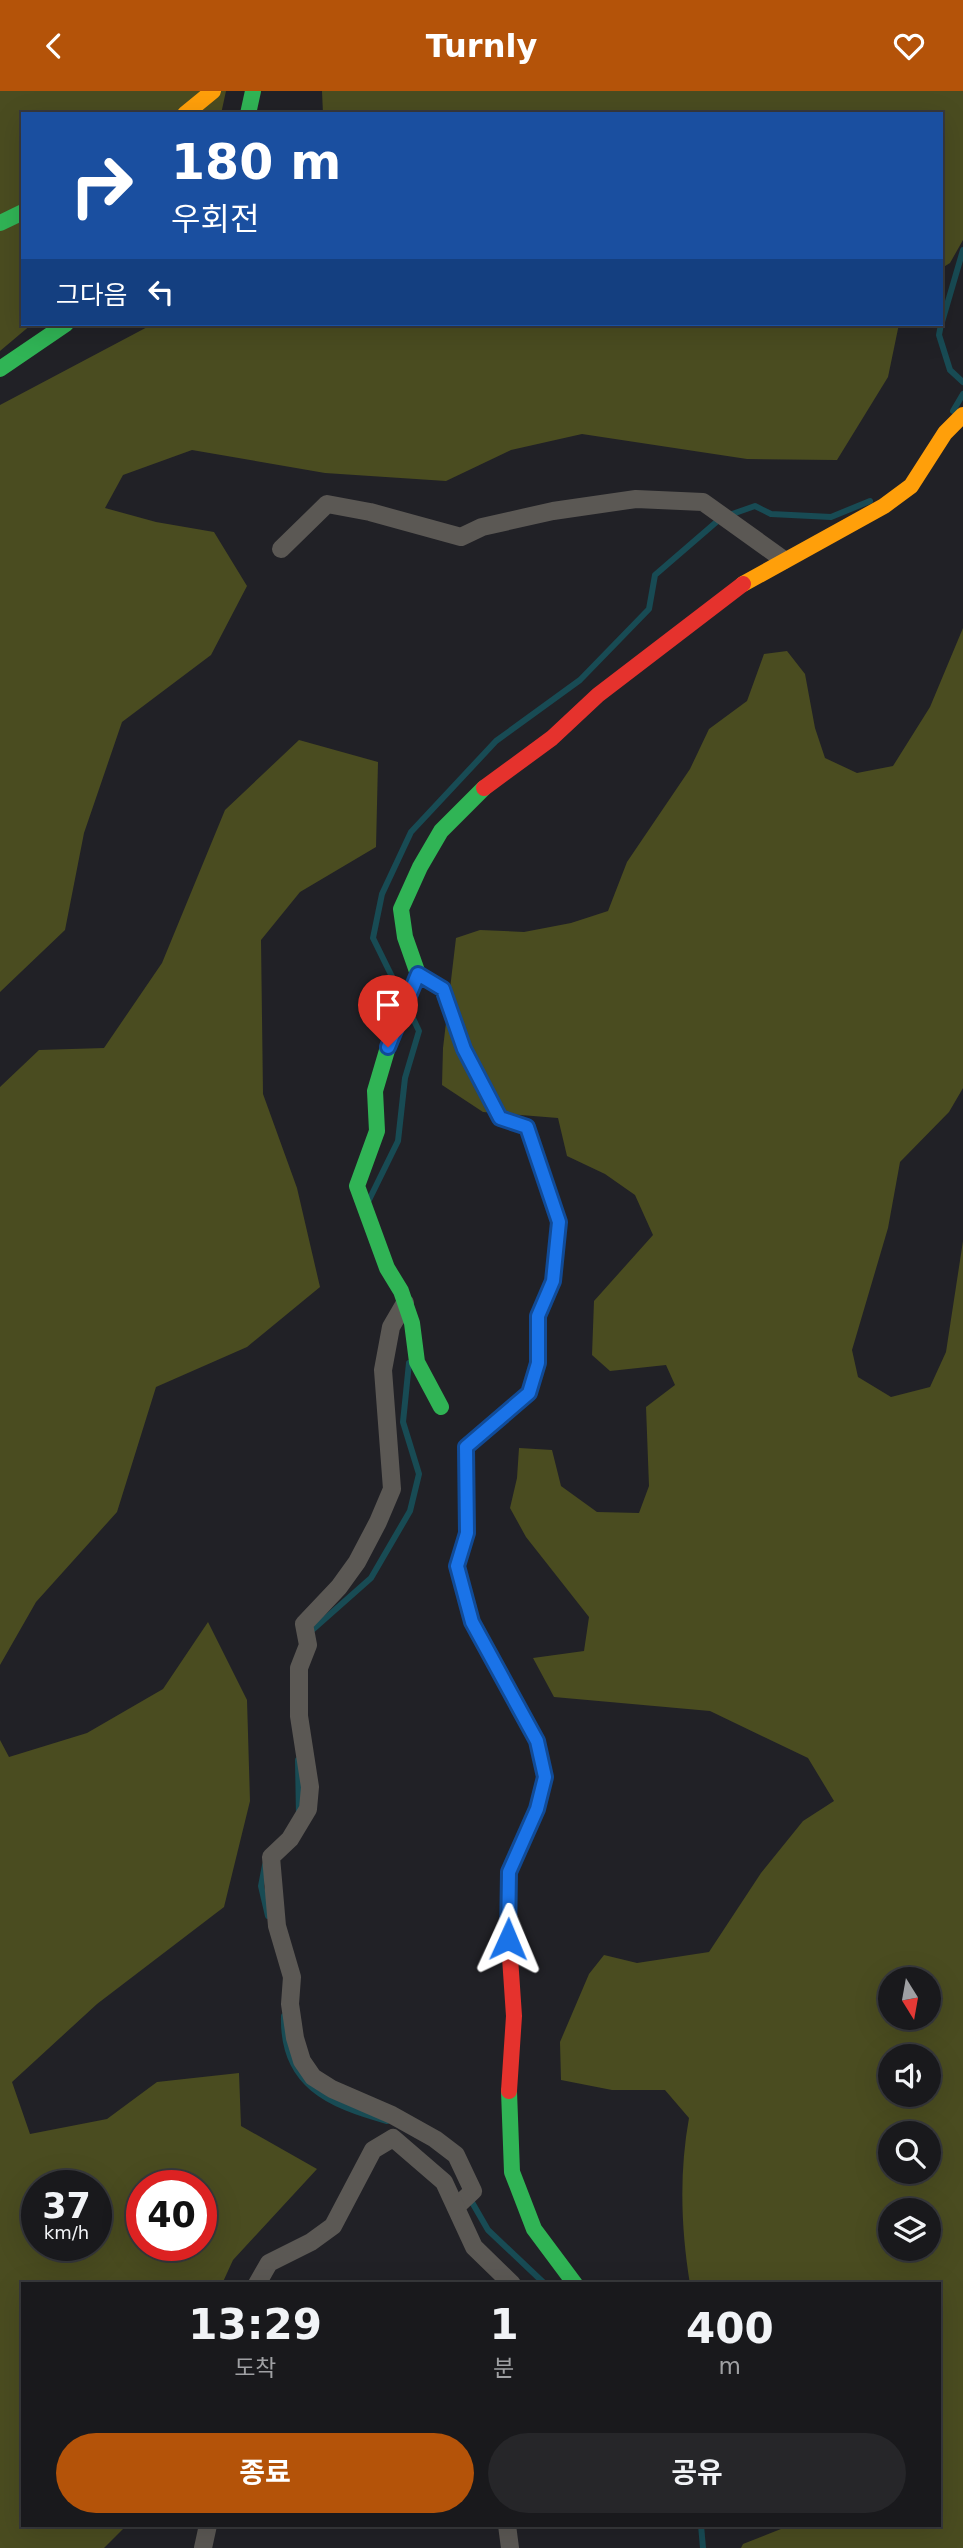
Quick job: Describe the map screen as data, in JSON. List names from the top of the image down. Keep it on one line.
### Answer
{"north":"bottom","page":{"header":"Turnly","turn":["180 m","우회전"],"then":"그다음","speed":"37 km/h","limit":"40","eta":["13:29","도착","1","분","400","m"],"buttons":["종료","공유"]}}
